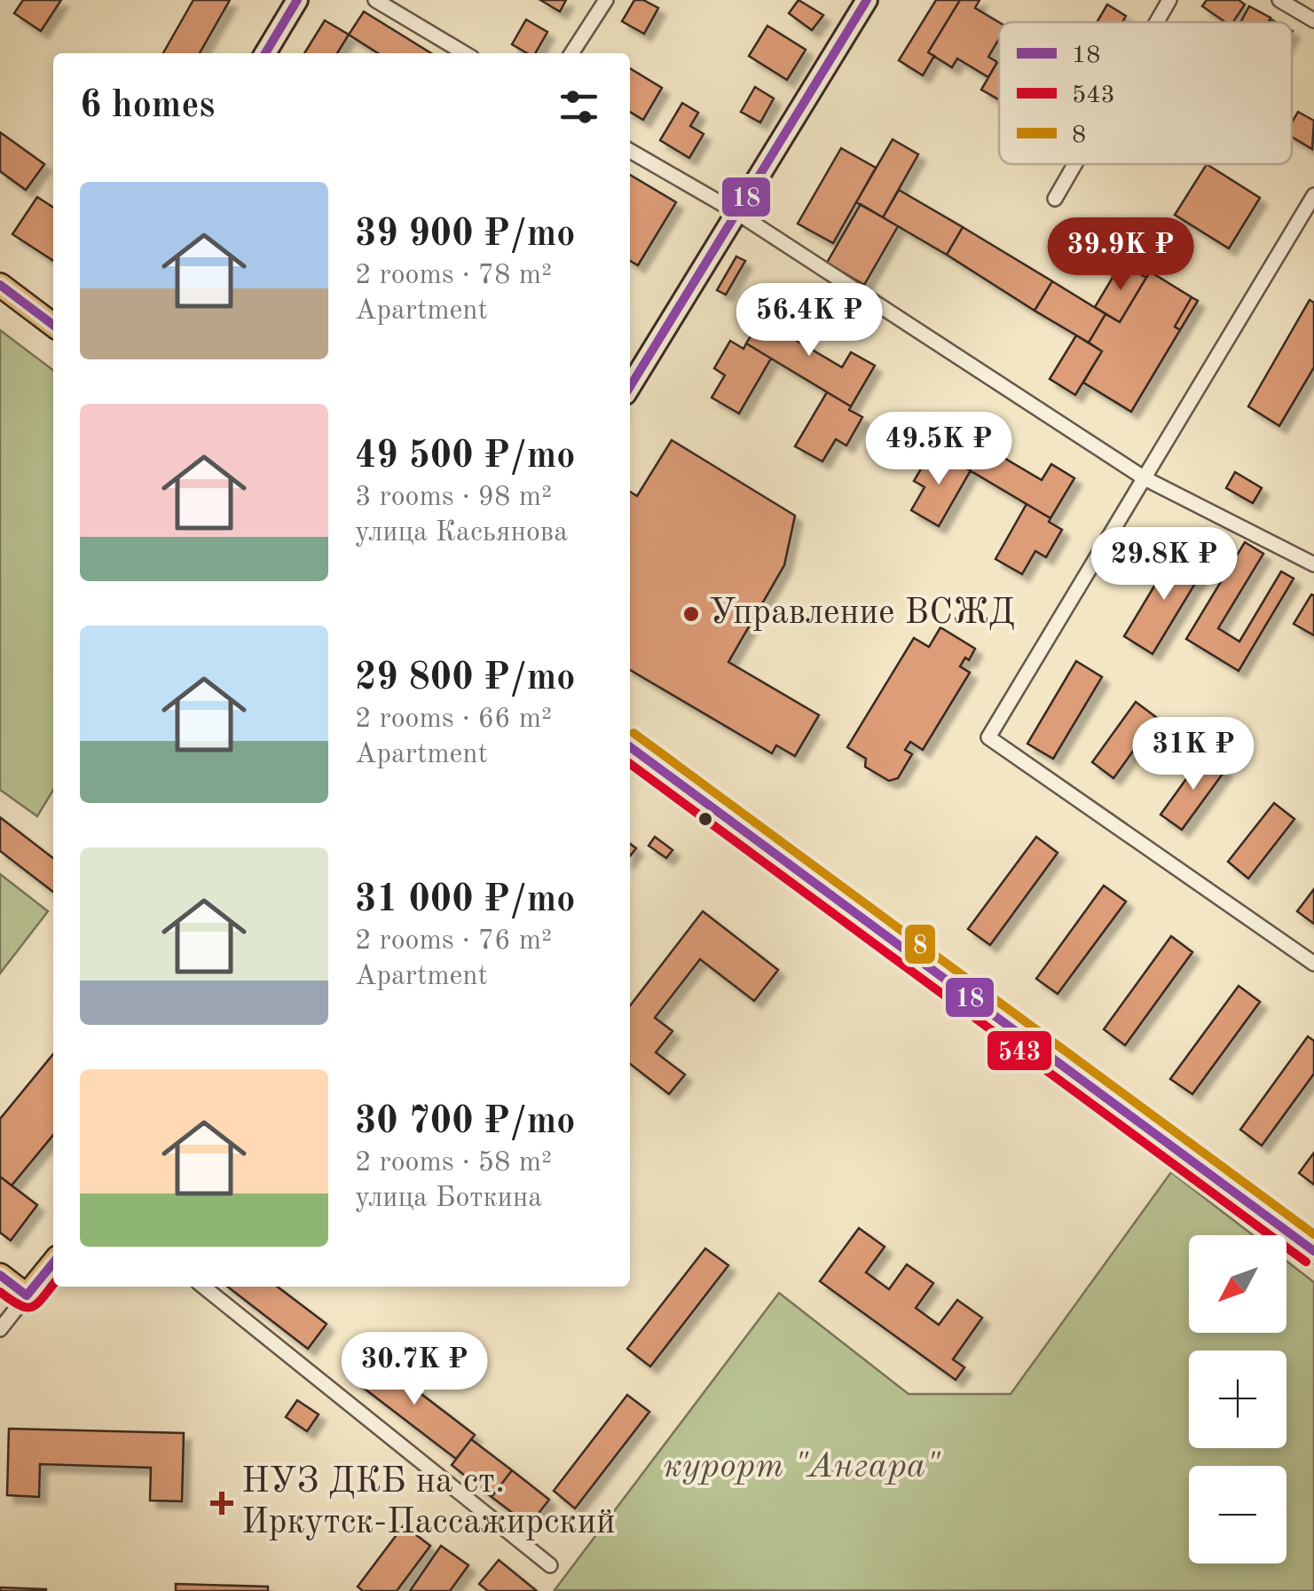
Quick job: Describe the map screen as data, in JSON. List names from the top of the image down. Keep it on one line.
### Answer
{"parks":["курорт \"Ангара\""],"places":{"other":["Управление ВСЖД"],"health":["НУЗ ДКБ на ст. Иркутск-Пассажирский"]},"lines":["transit line 18","transit line 8","transit line 543"],"legend":["18","543","8"],"north":"bottom left","page":{"heading":"6 homes","list":[{"name":"39 900 ₽/mo","note":"2 rooms · 78 m² · Apartment"},{"name":"49 500 ₽/mo","note":"3 rooms · 98 m² · улица Касьянова"},{"name":"29 800 ₽/mo","note":"2 rooms · 66 m² · Apartment"},{"name":"31 000 ₽/mo","note":"2 rooms · 76 m² · Apartment"},{"name":"30 700 ₽/mo","note":"2 rooms · 58 m² · улица Боткина"}],"price":["39.9K ₽","56.4K ₽","49.5K ₽","29.8K ₽","31K ₽","30.7K ₽"],"map_buttons":["+","−"]}}
